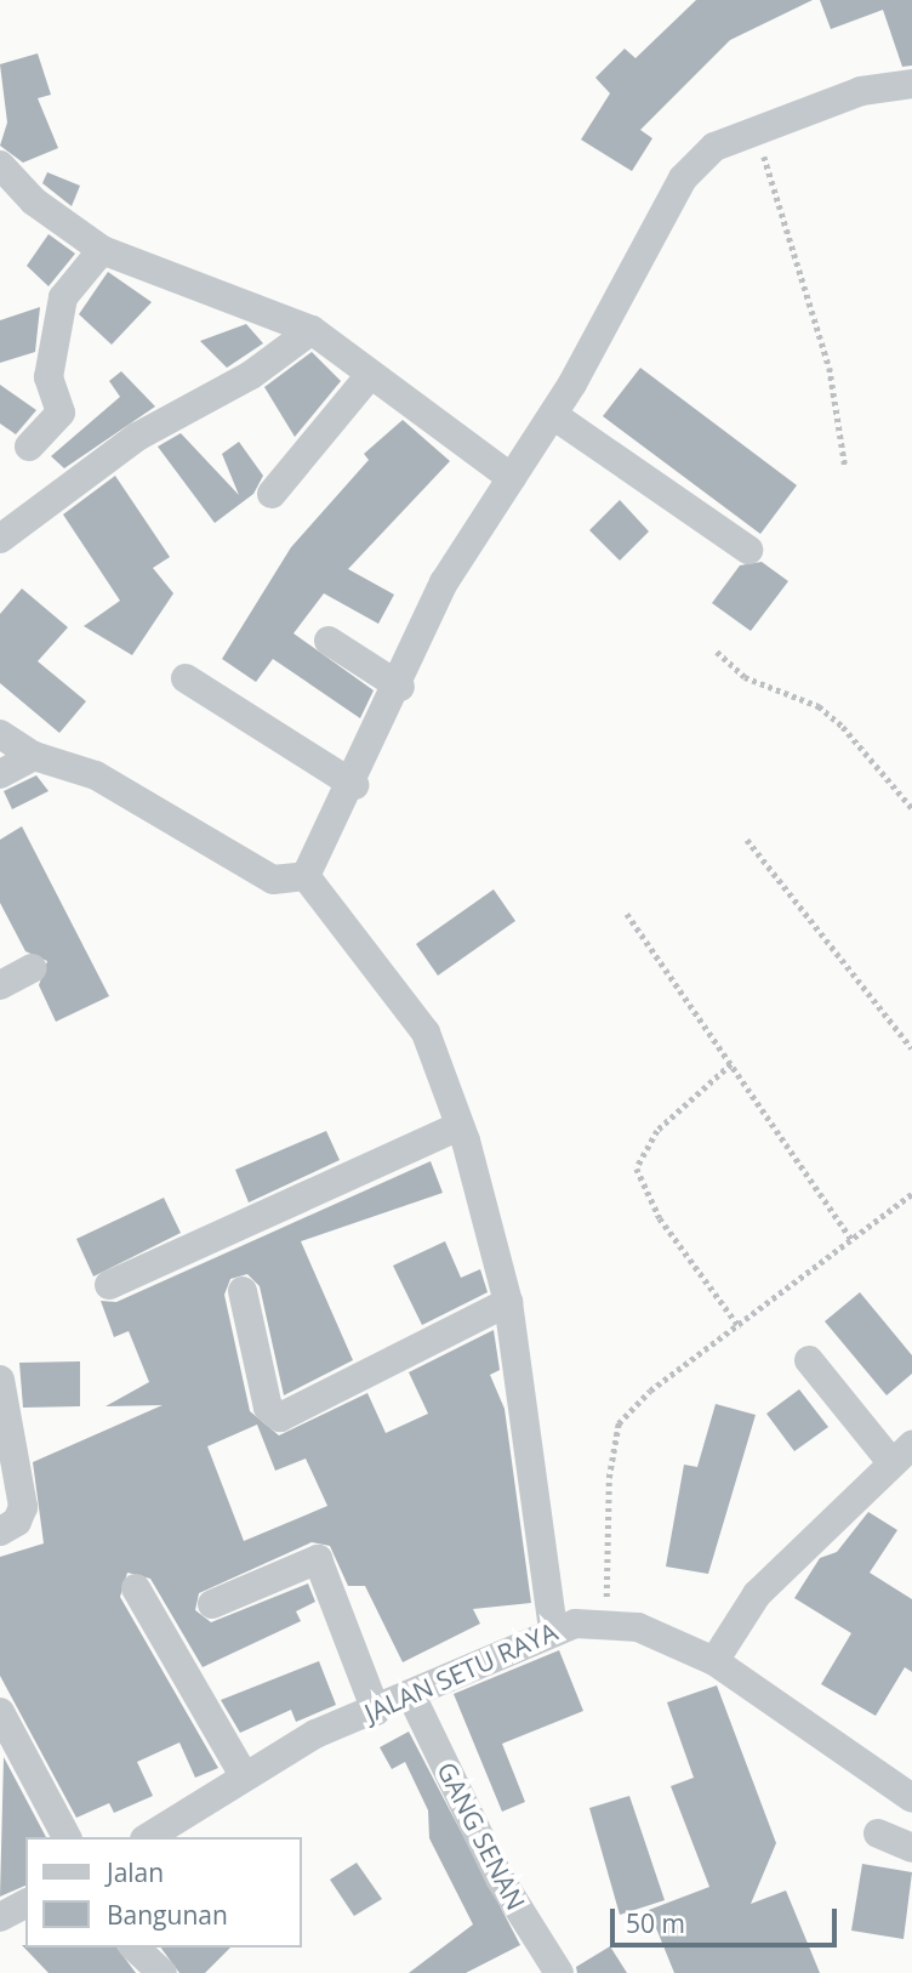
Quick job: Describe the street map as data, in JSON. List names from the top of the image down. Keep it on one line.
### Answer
{"streets":{"street":["JALAN SETU RAYA","GANG SENAN"]},"crossings":[["JALAN SETU RAYA","GANG SENAN"]],"legend":["Jalan","Bangunan"],"scale_bar":"50 m"}
